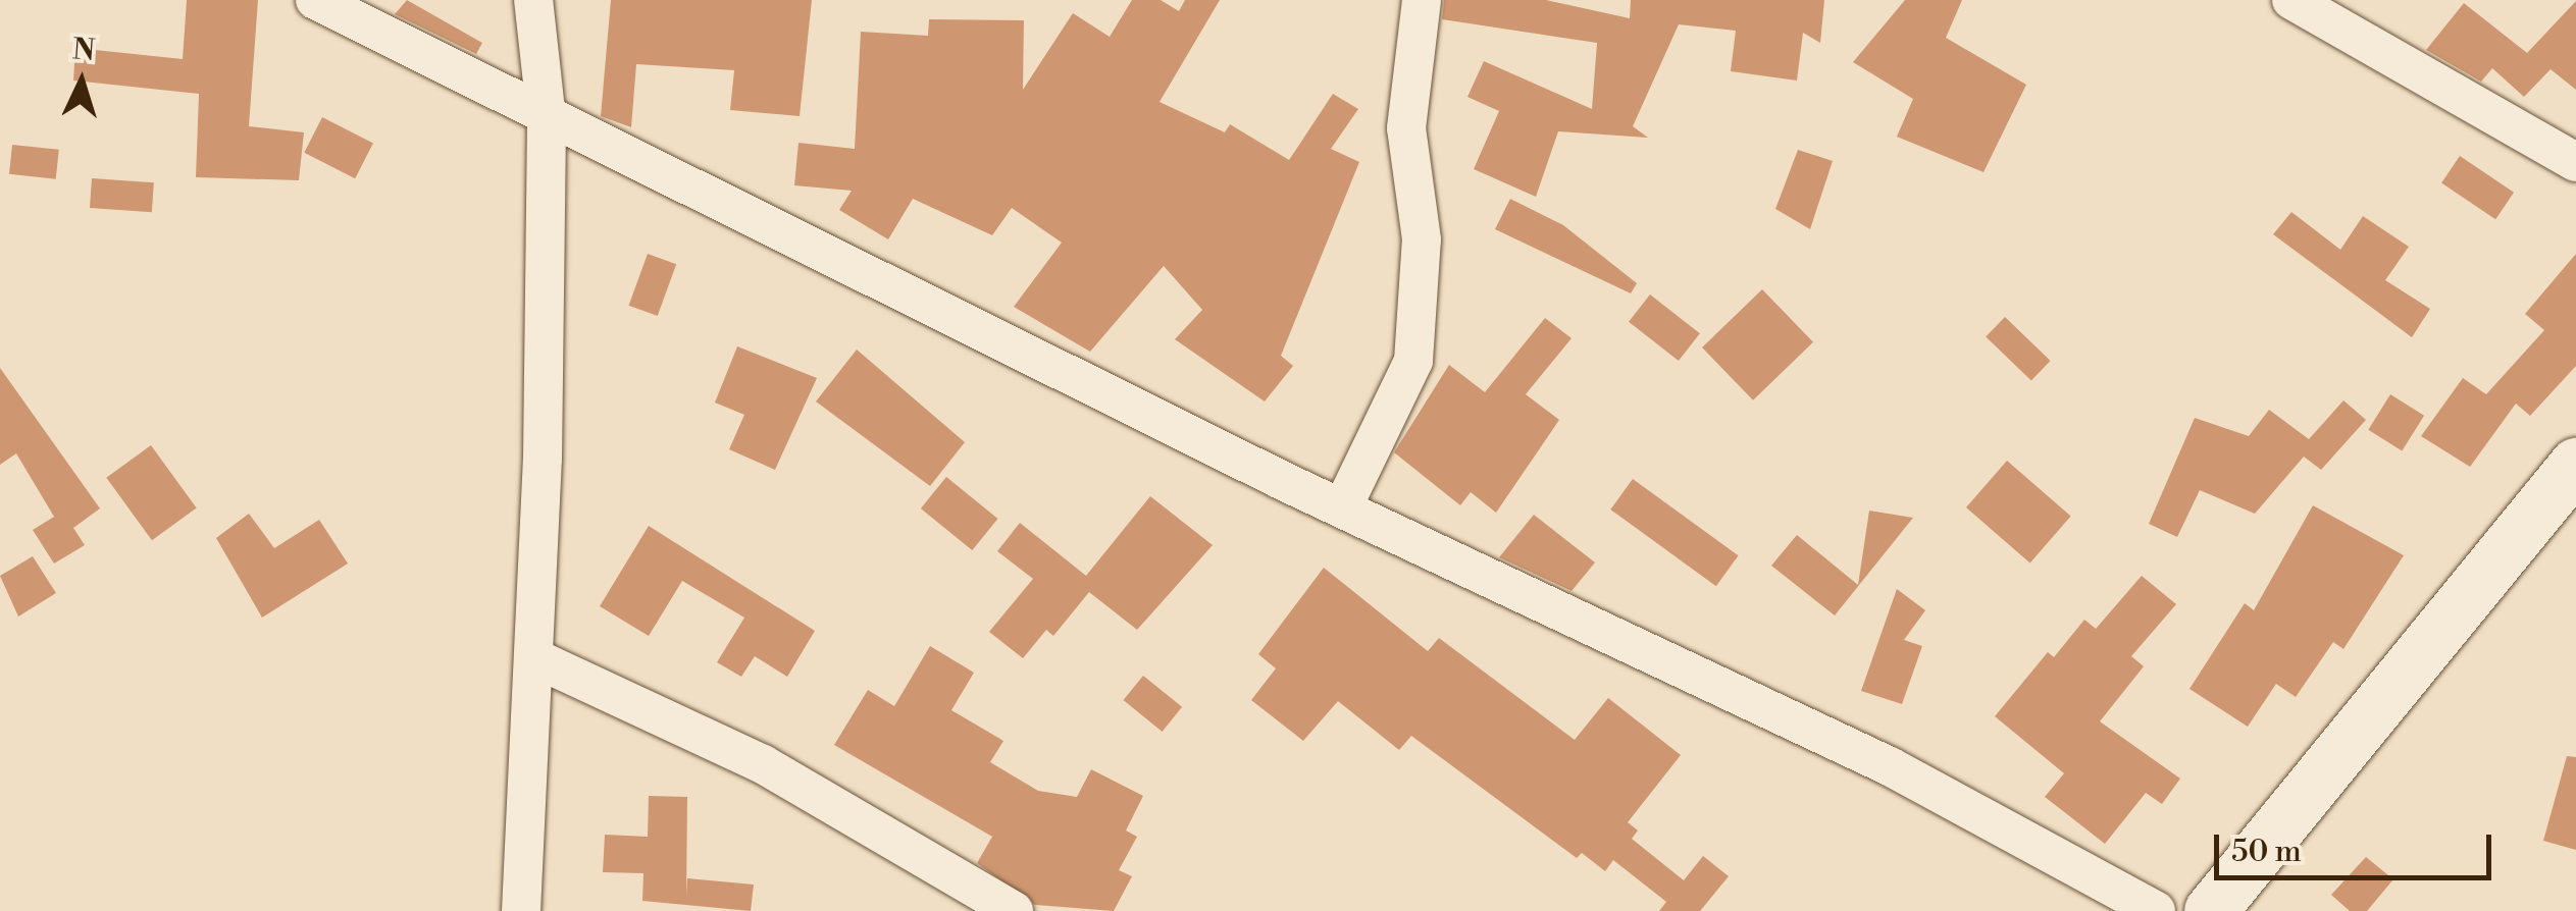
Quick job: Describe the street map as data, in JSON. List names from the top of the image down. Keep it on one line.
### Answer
{"scale_bar":"50 m","north":"top"}
